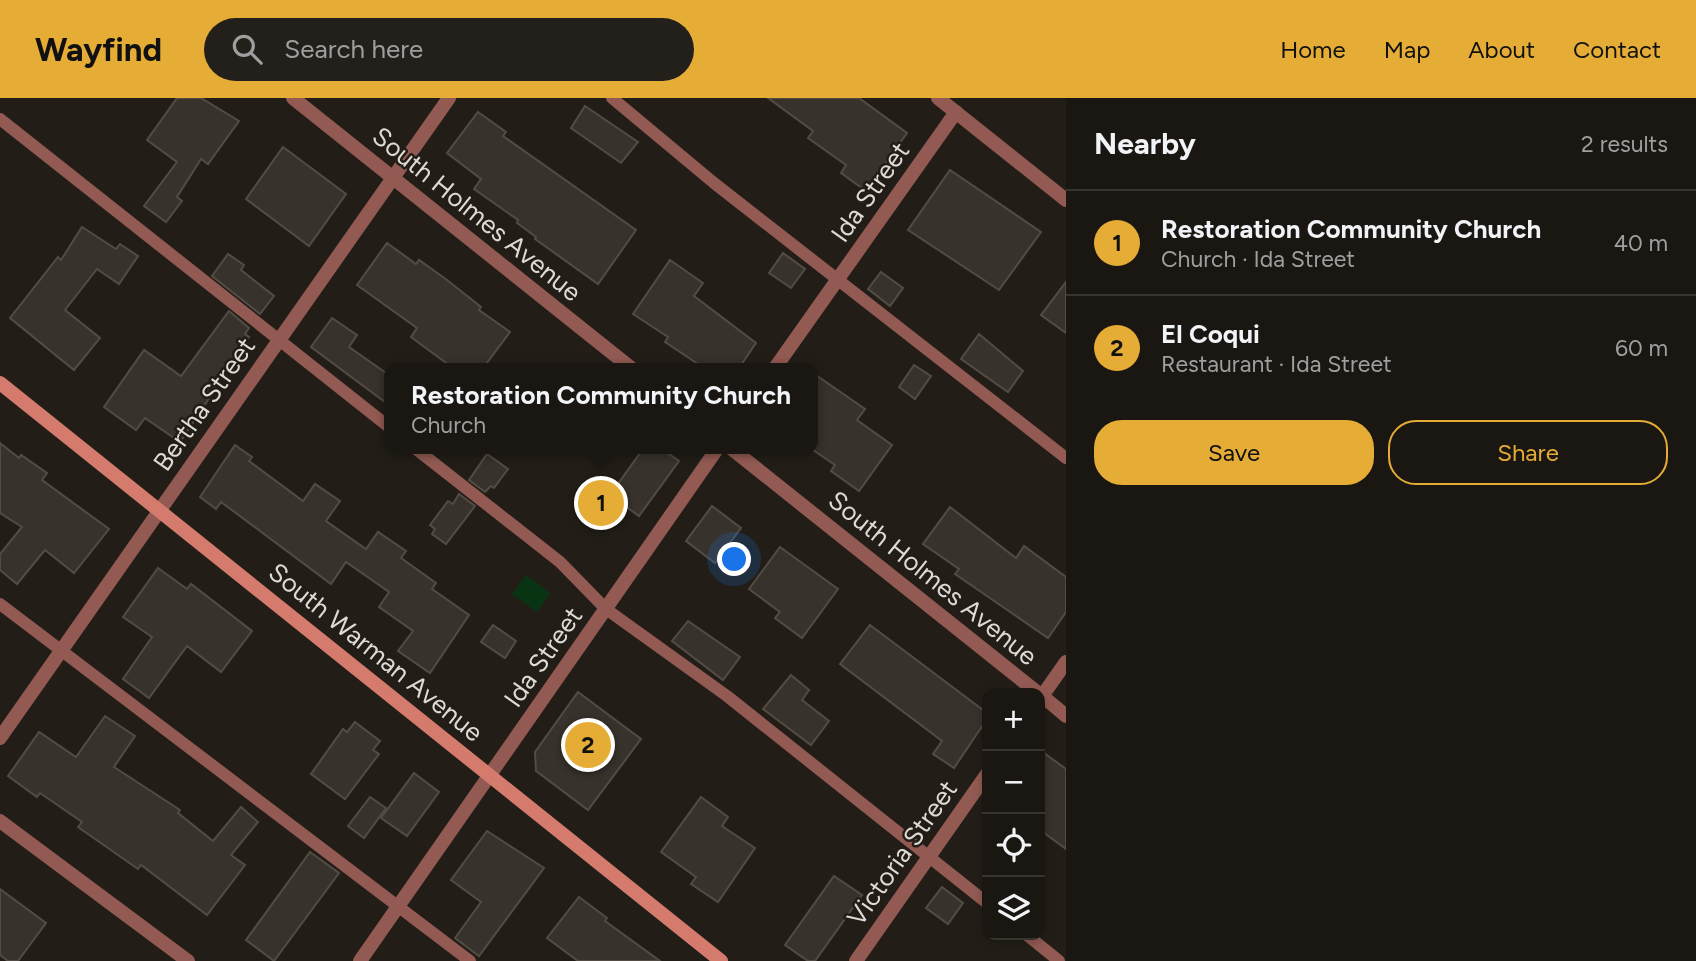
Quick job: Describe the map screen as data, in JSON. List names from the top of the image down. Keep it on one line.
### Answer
{"streets":{"main road":["South Warman Avenue"],"street":["Ida Street","South Holmes Avenue","Bertha Street","Victoria Street"]},"crossings":[["Ida Street","South Warman Avenue"],["South Holmes Avenue","Bertha Street"],["Bertha Street","South Warman Avenue"]],"page":{"header":"Wayfind","search":"Search here","nav":["Home","Map","About","Contact"],"heading":["Nearby","2 results"],"list":[{"mark":"1","name":"Restoration Community Church","note":"Church · Ida Street","value":"40 m"},{"mark":"2","name":"El Coqui","note":"Restaurant · Ida Street","value":"60 m"}],"popup":["Restoration Community Church","Church"],"buttons":["Save","Share"],"pins":["1","2"],"map_buttons":["+","−"]}}
